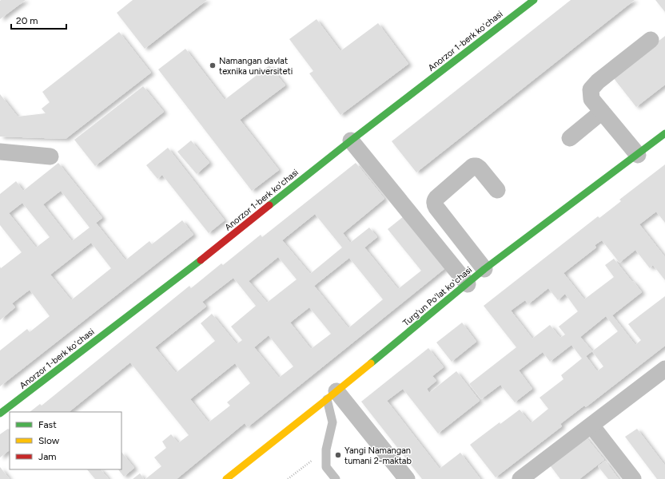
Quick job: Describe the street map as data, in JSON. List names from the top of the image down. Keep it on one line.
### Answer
{"streets":{"street":["Anorzor 1-berk koʻchasi","Turgʻun Poʻlat koʻchasi"]},"places":["Namangan davlat texnika universiteti","Yangi Namangan tumani 2-maktab"],"legend":["Fast","Slow","Jam"],"scale_bar":"20 m"}
